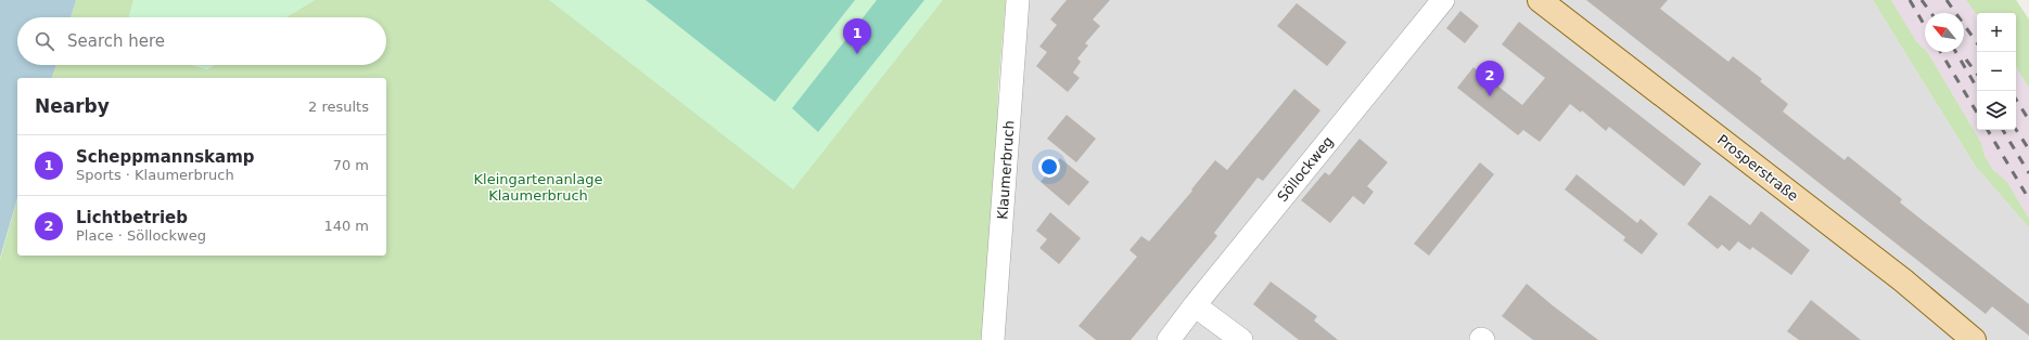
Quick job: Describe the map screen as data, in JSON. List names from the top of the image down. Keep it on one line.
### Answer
{"streets":{"main road":["Prosperstraße"],"street":["Söllockweg","Klaumerbruch"]},"parks":["Kleingartenanlage Klaumerbruch"],"north":"top left","page":{"map_buttons":["+","−"],"search":"Search here","pins":["1","2"],"heading":["Nearby","2 results"],"list":[{"mark":"1","name":"Scheppmannskamp","note":"Sports · Klaumerbruch","value":"70 m"},{"mark":"2","name":"Lichtbetrieb","note":"Place · Söllockweg","value":"140 m"}]}}
